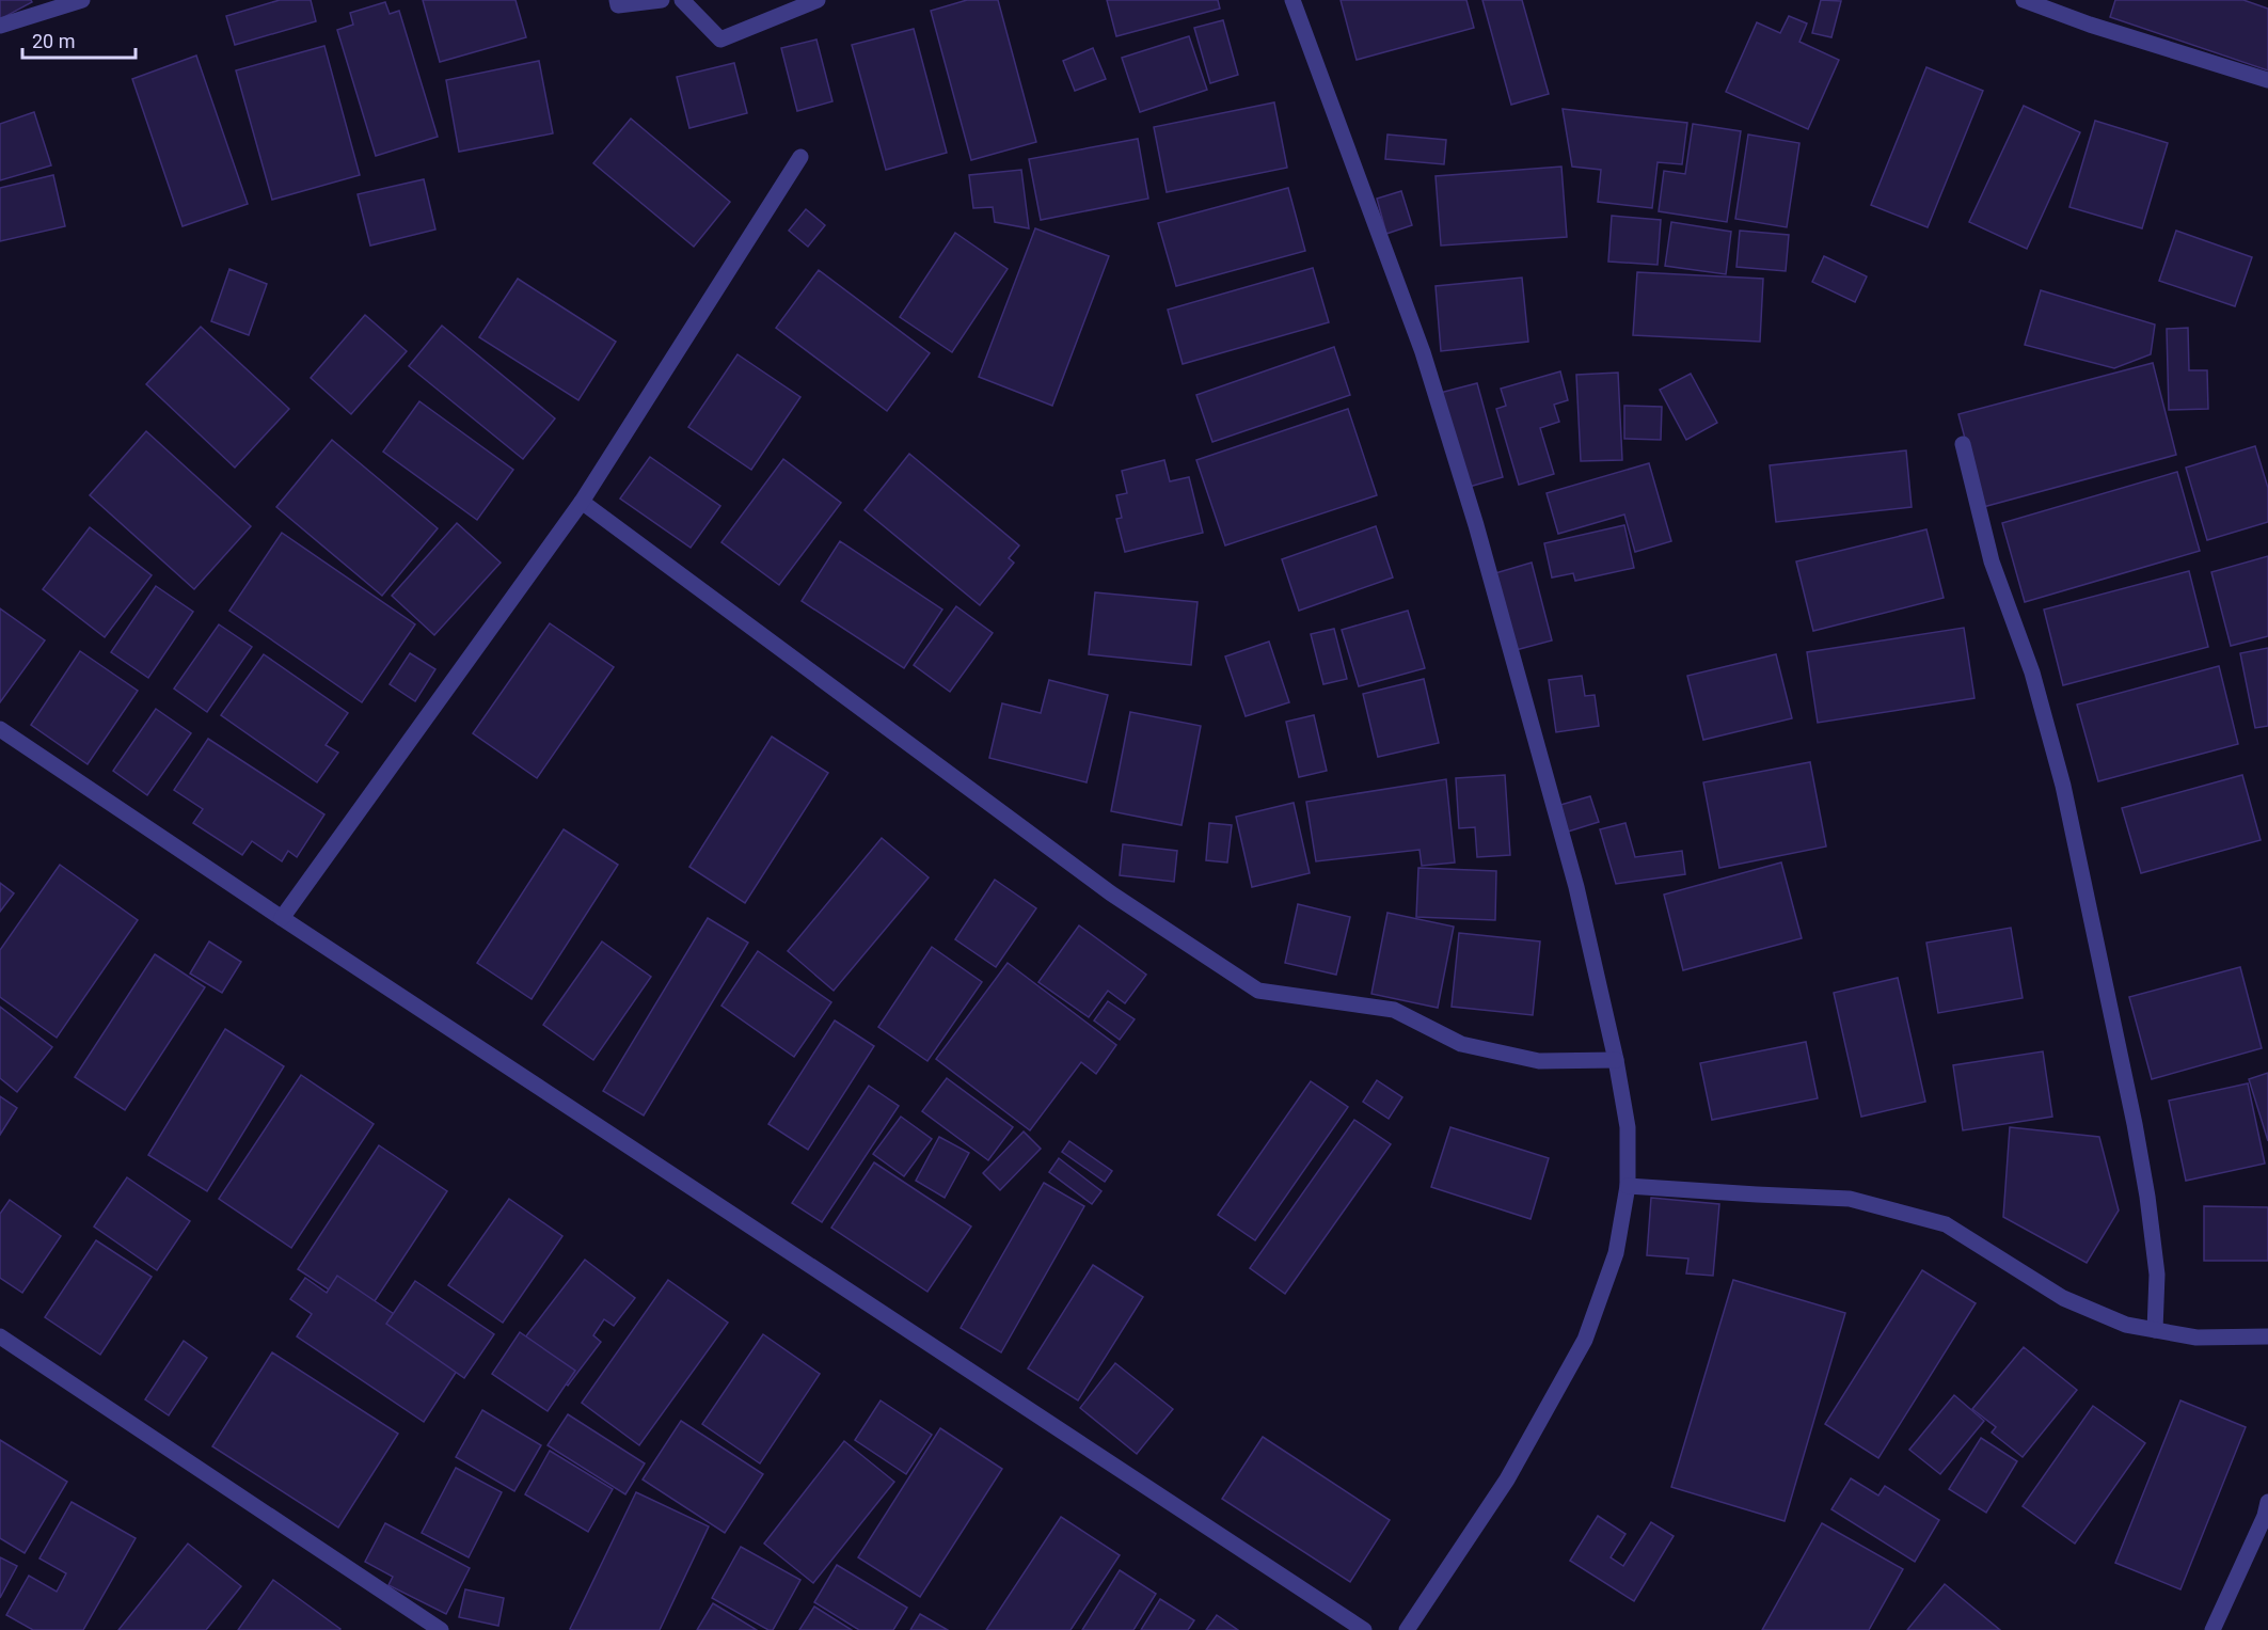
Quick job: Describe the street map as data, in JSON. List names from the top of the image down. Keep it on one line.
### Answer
{"scale_bar":"20 m"}
